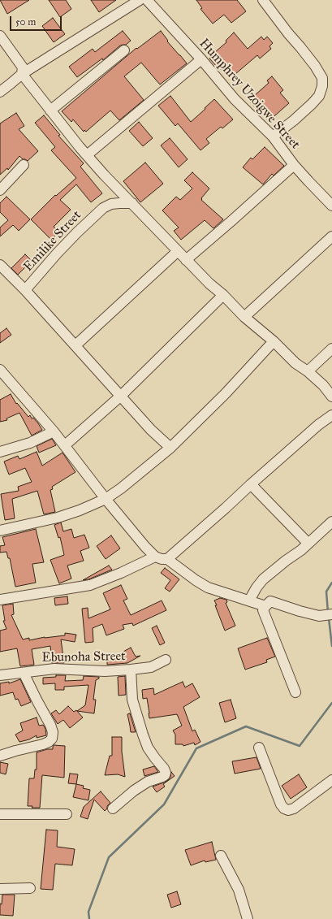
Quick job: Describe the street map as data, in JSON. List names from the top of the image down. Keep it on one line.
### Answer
{"streets":{"street":["Humphrey Uzoigwe Street","Emilike Street","Ebunoha Street"]},"scale_bar":"50 m"}
